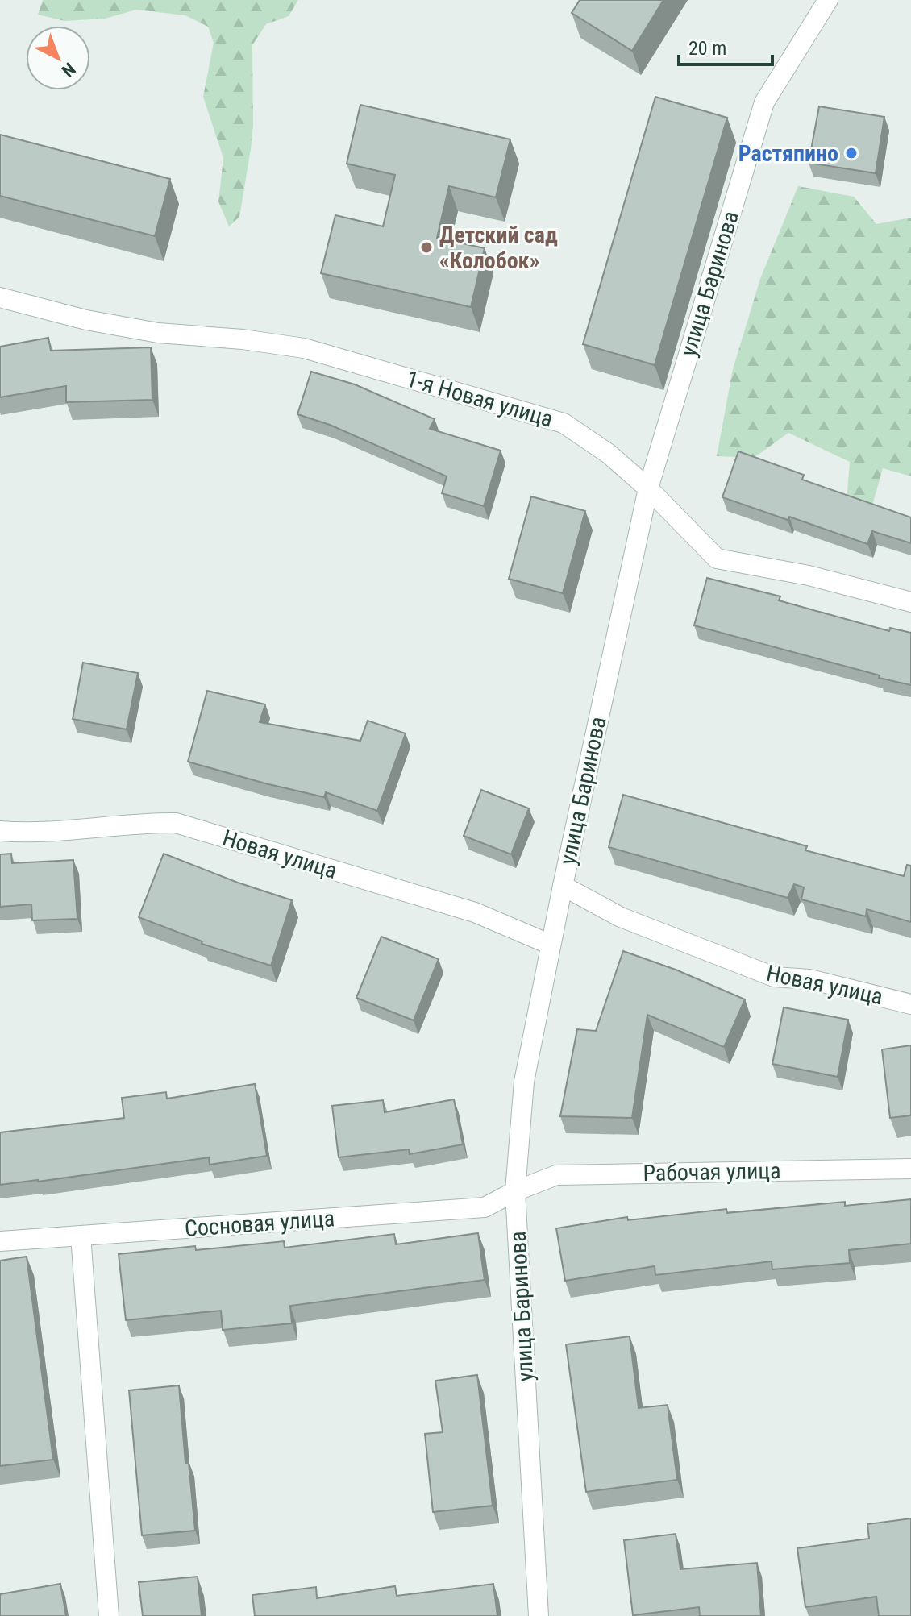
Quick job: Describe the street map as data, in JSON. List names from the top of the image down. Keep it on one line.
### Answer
{"streets":{"street":["улица Баринова","1-я Новая улица","Новая улица","Рабочая улица","Сосновая улица"]},"crossings":[["улица Баринова","1-я Новая улица"],["улица Баринова","Новая улица"],["улица Баринова","Рабочая улица"],["улица Баринова","Сосновая улица"],["Рабочая улица","Сосновая улица"]],"places":["Растяпино","Детский сад «Колобок»"],"scale_bar":"20 m","north":"bottom right"}
